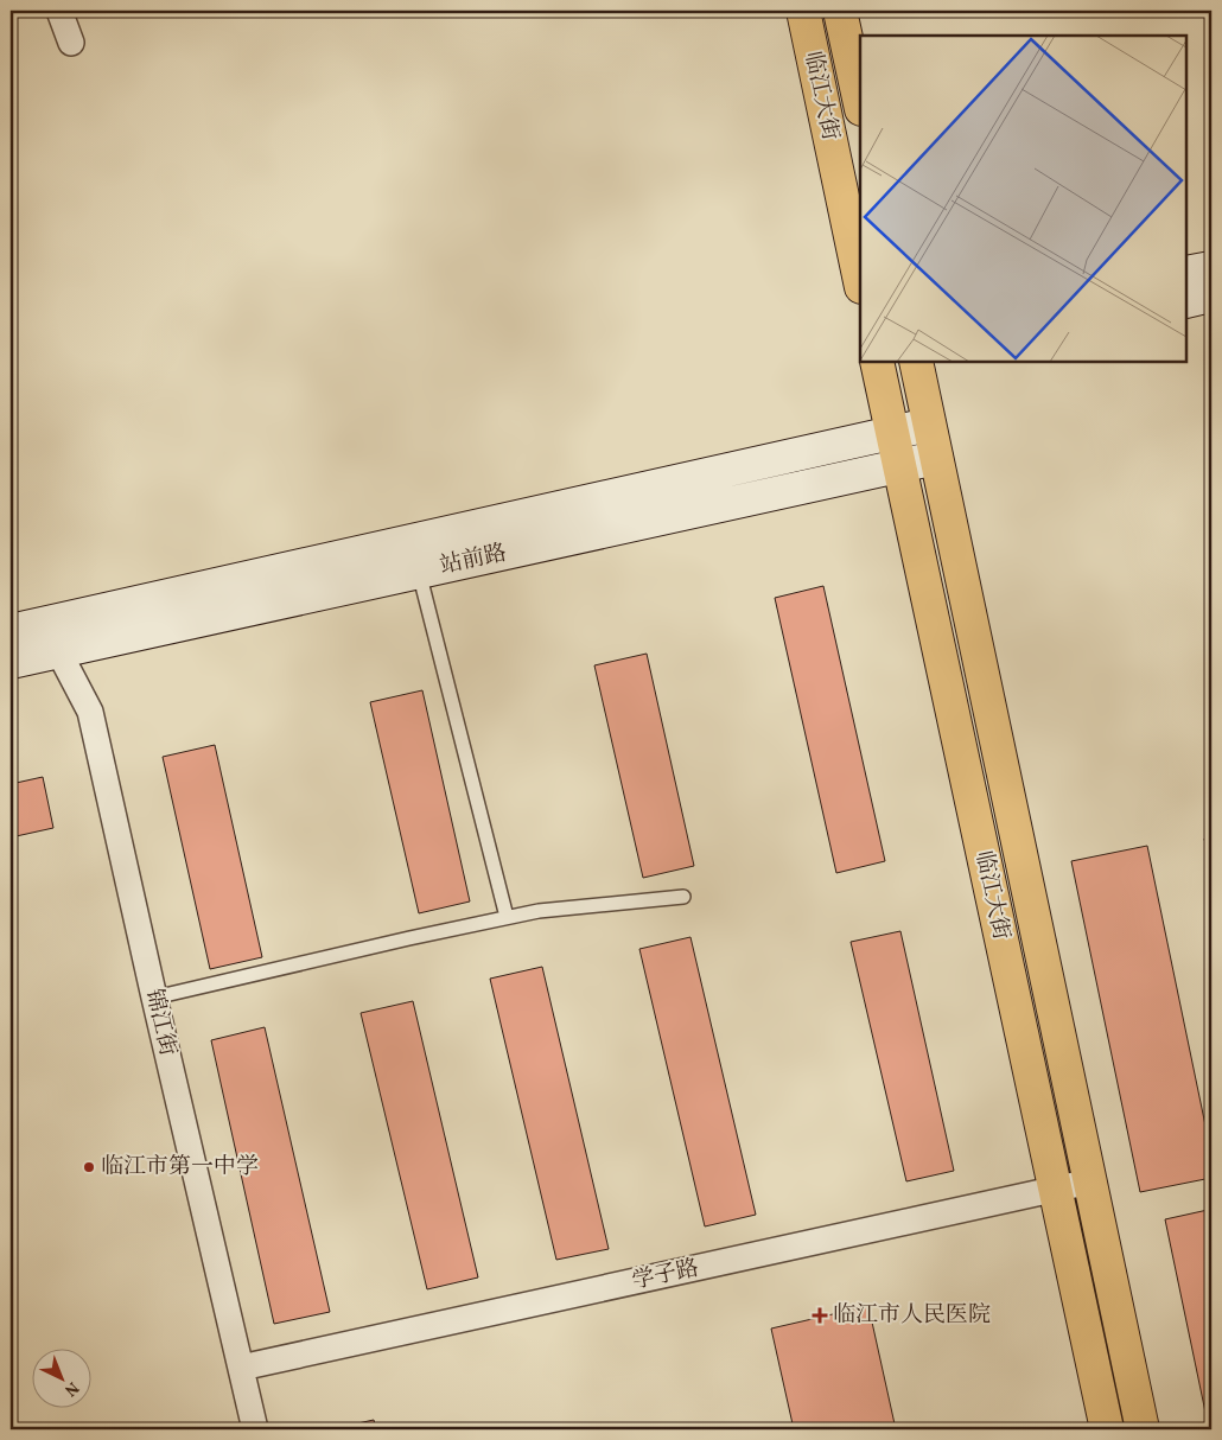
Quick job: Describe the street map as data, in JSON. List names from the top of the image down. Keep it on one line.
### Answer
{"streets":{"main road":["临江大街","站前路"],"street":["锦江街","学子路"]},"crossings":[["临江大街","站前路"],["临江大街","学子路"],["站前路","锦江街"],["锦江街","学子路"]],"places":{"other":["临江市第一中学"],"health":["临江市人民医院"]},"north":"bottom right"}
